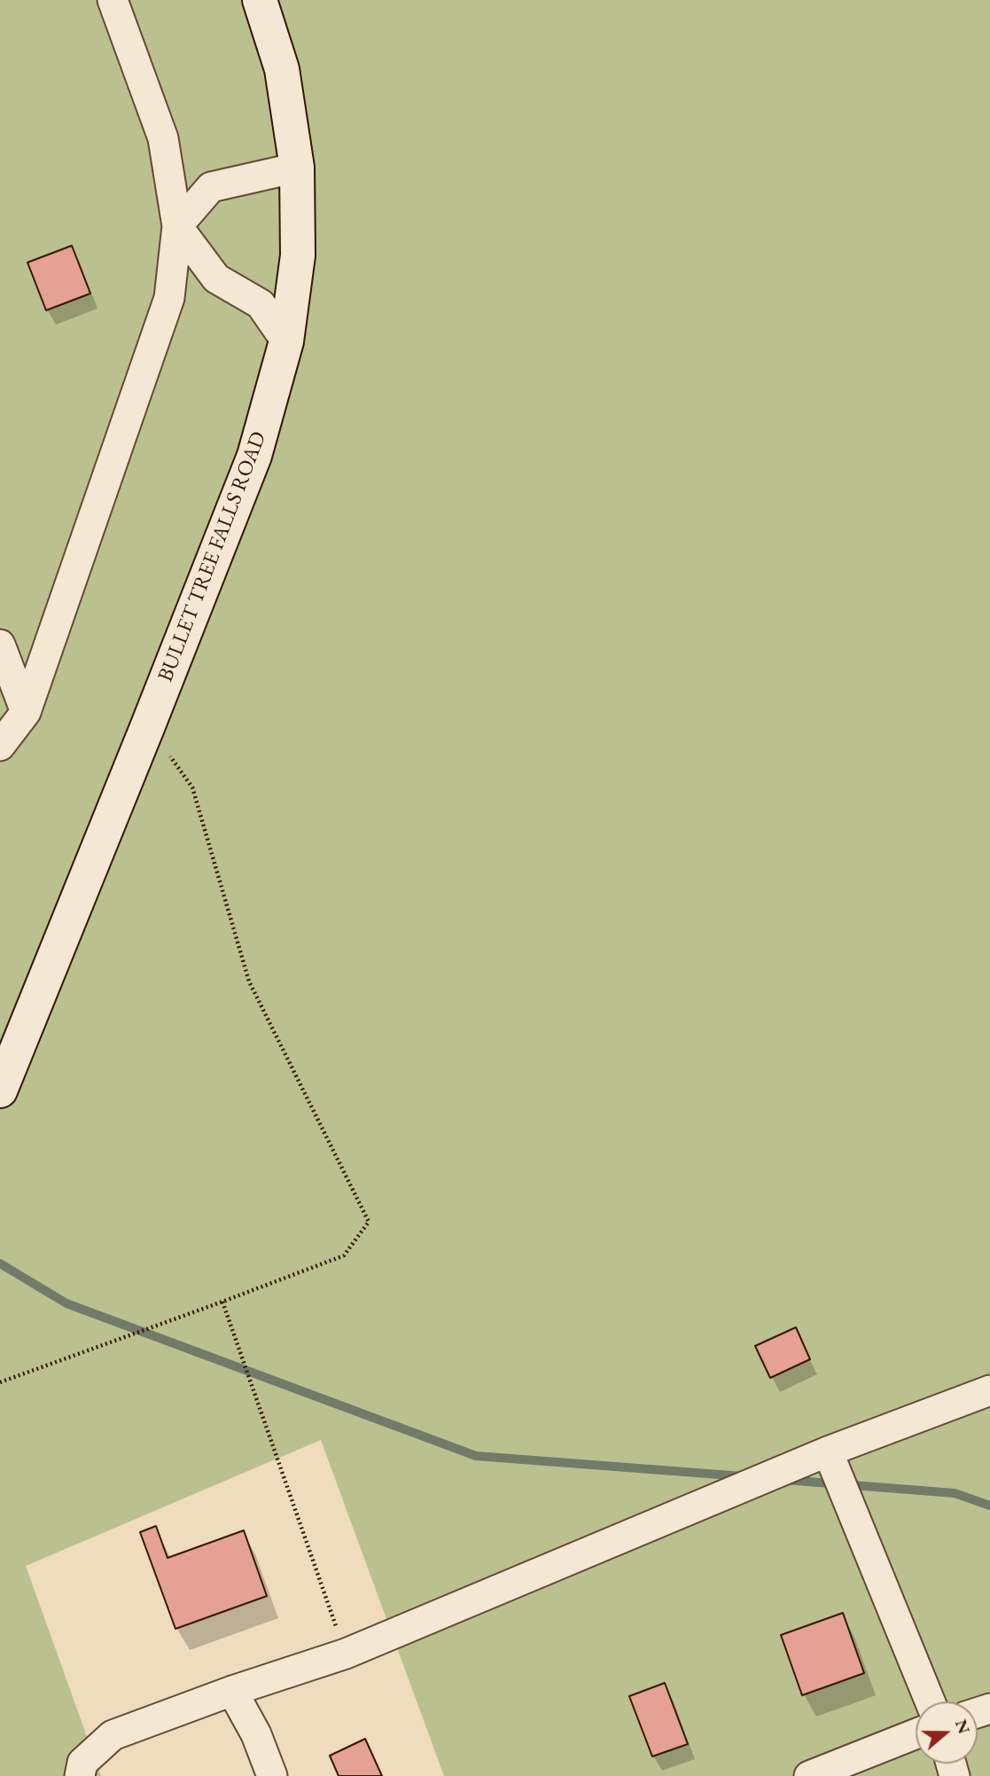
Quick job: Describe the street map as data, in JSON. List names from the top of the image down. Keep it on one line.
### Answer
{"streets":{"main road":["BULLET TREE FALLS ROAD"]},"north":"right"}
